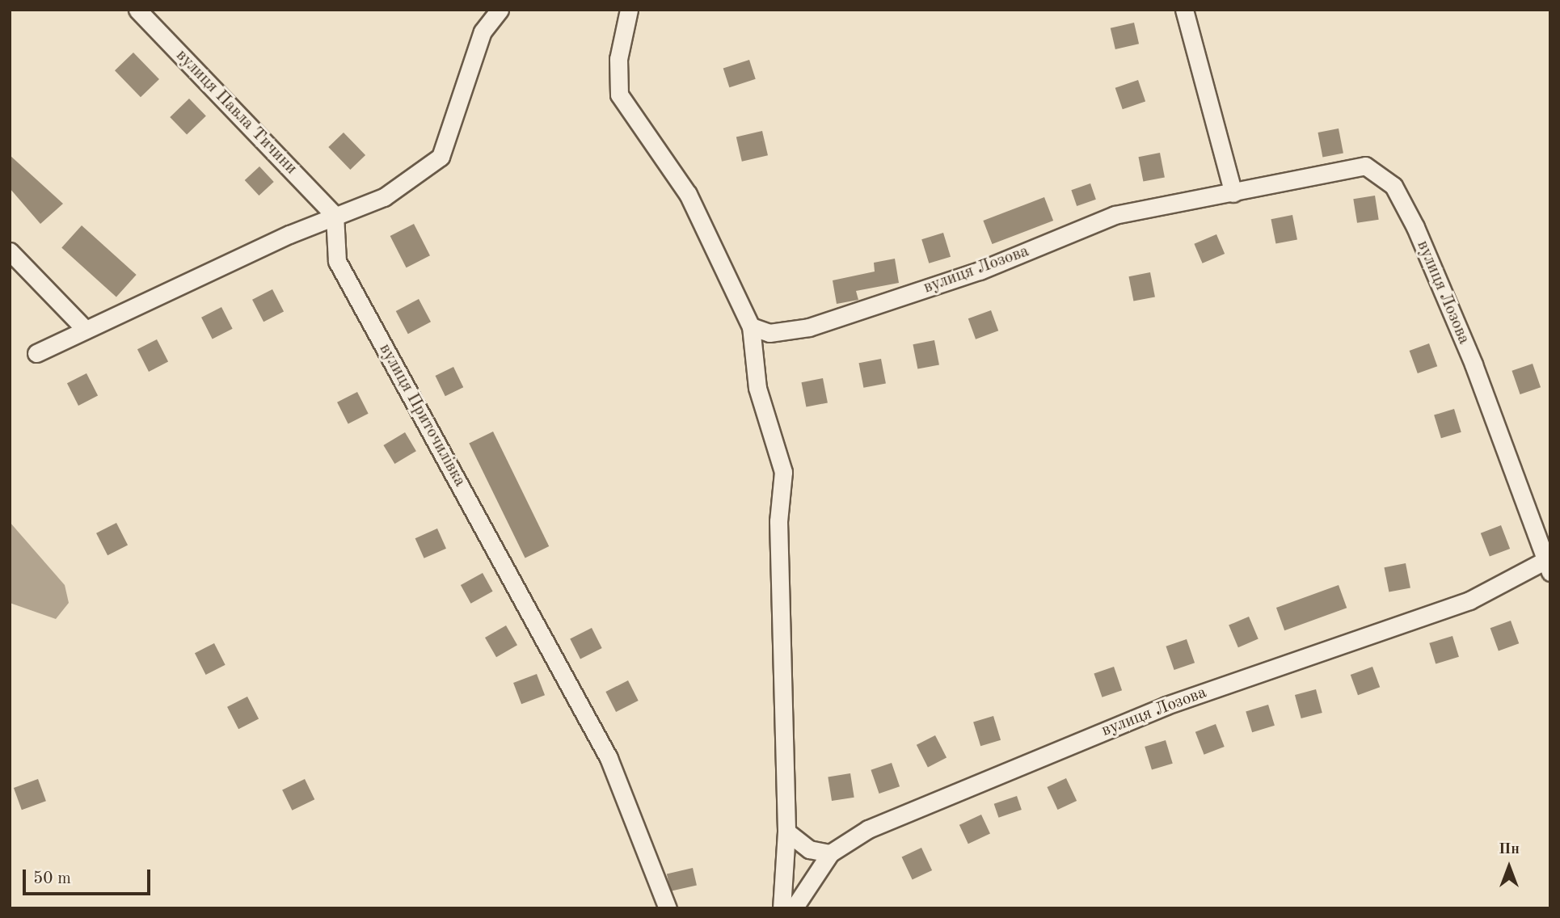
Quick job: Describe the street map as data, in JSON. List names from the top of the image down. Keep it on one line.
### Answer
{"streets":{"street":["вулиця Павла Тичини","вулиця Лозова","вулиця Приточилівка"]},"crossings":[["вулиця Павла Тичини","вулиця Приточилівка"]],"scale_bar":"50 m","north":"top"}
